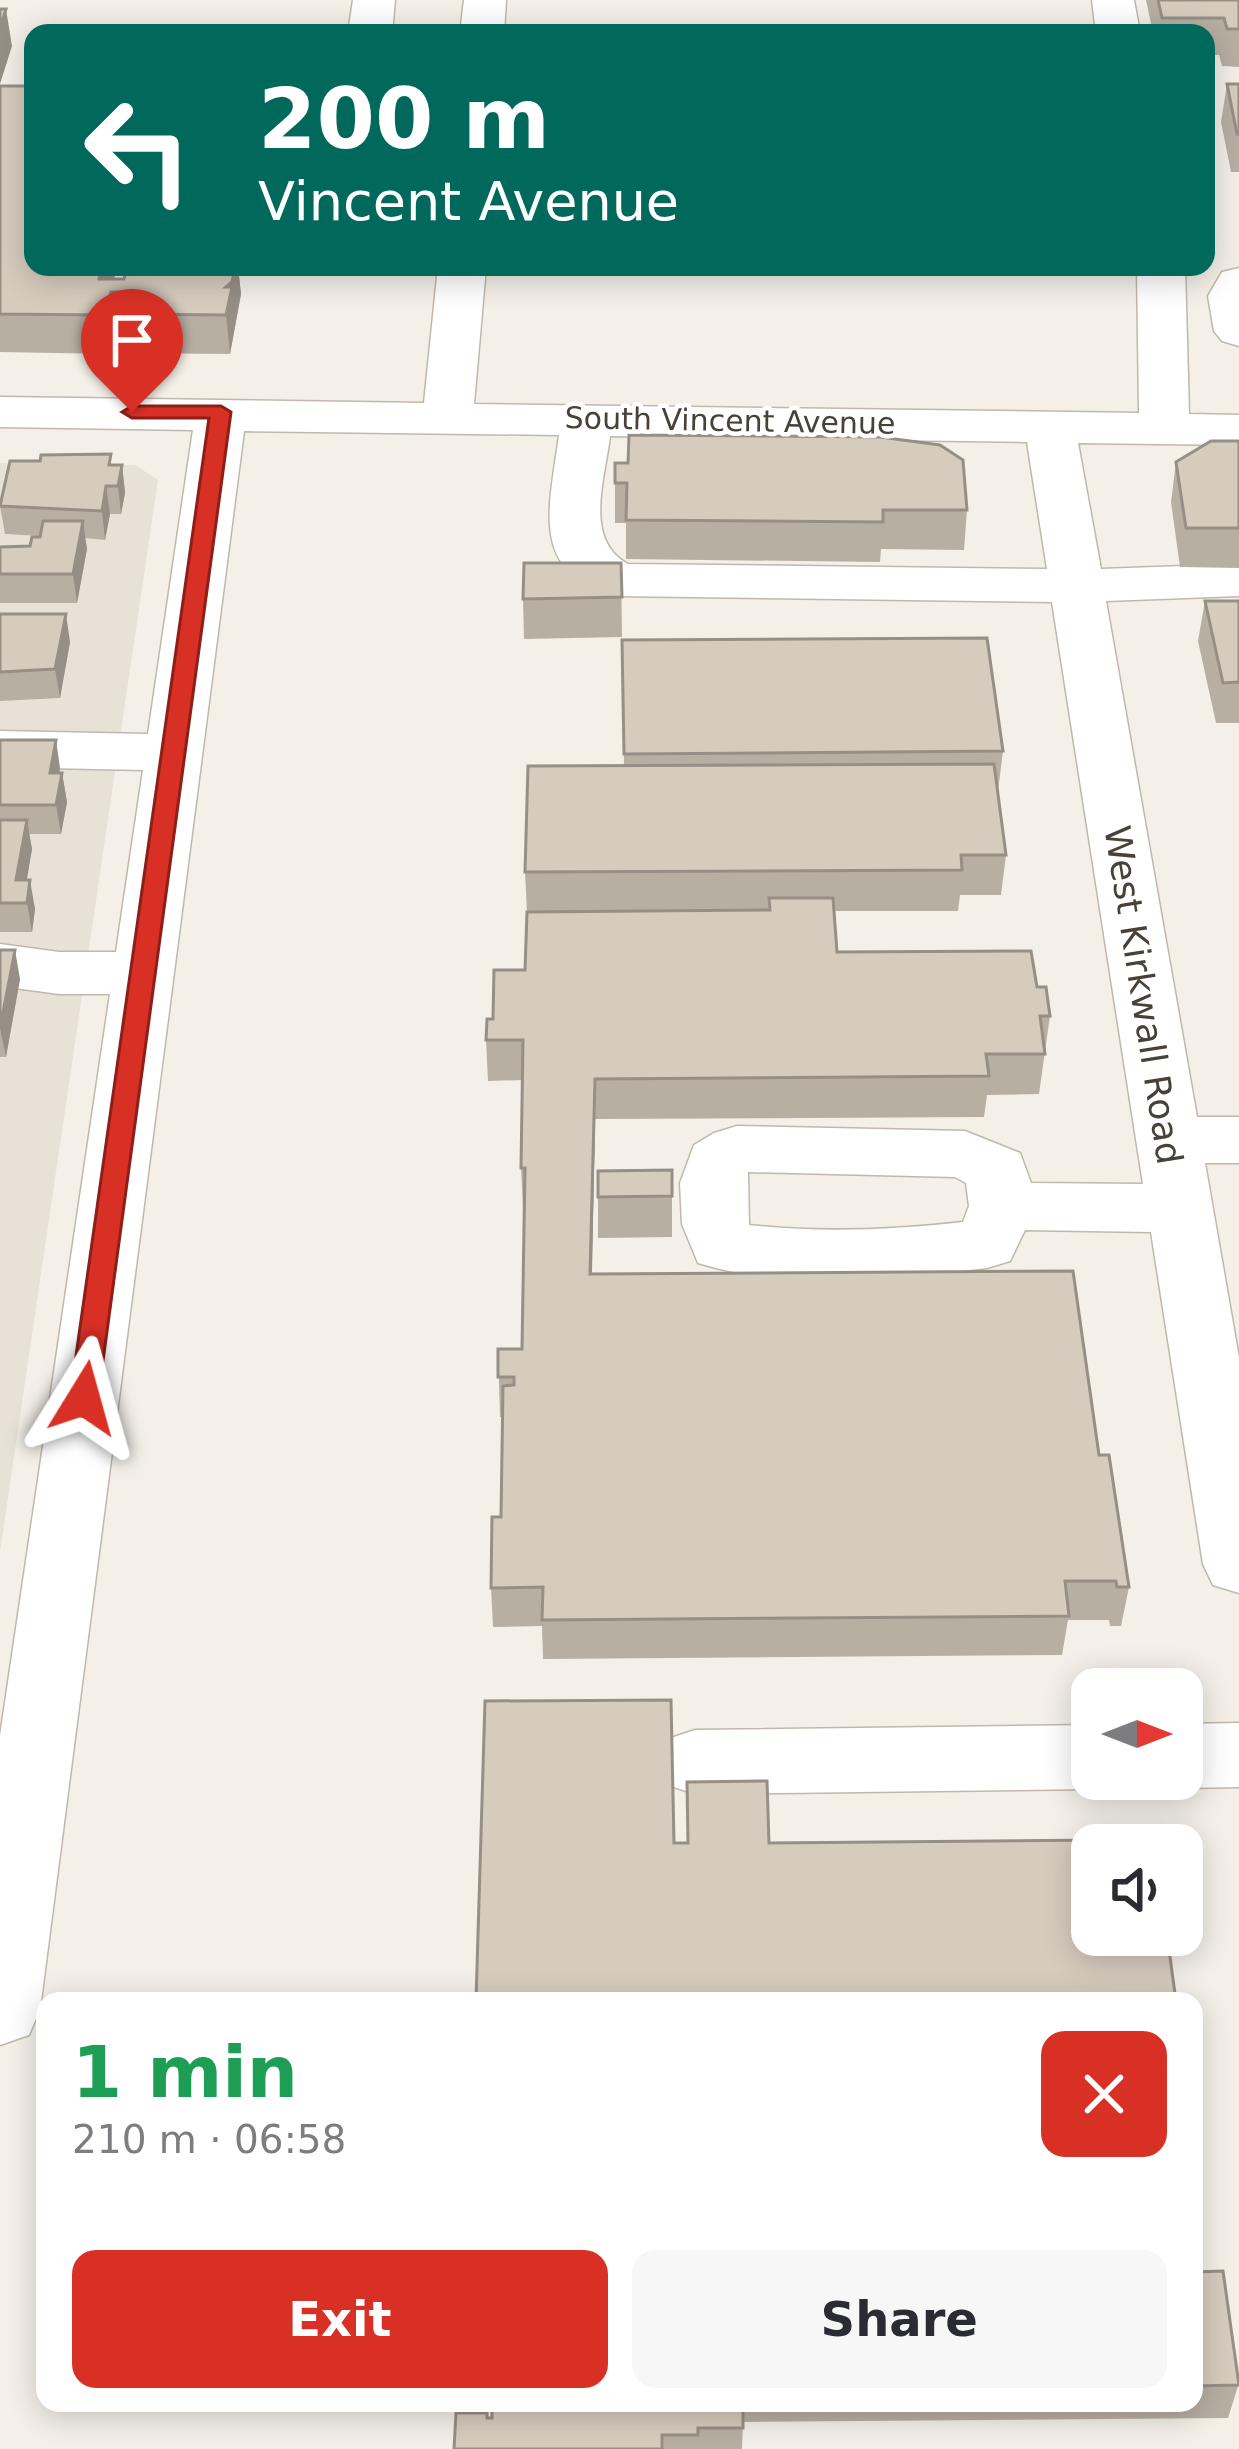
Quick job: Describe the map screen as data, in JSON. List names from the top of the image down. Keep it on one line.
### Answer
{"streets":{"street":["South Vincent Avenue","West Kirkwall Road"]},"crossings":[["South Vincent Avenue","West Kirkwall Road"]],"north":"right","page":{"turn":["200 m","Vincent Avenue"],"heading":["1 min","210 m · 06:58"],"buttons":["Exit","Share"]}}
